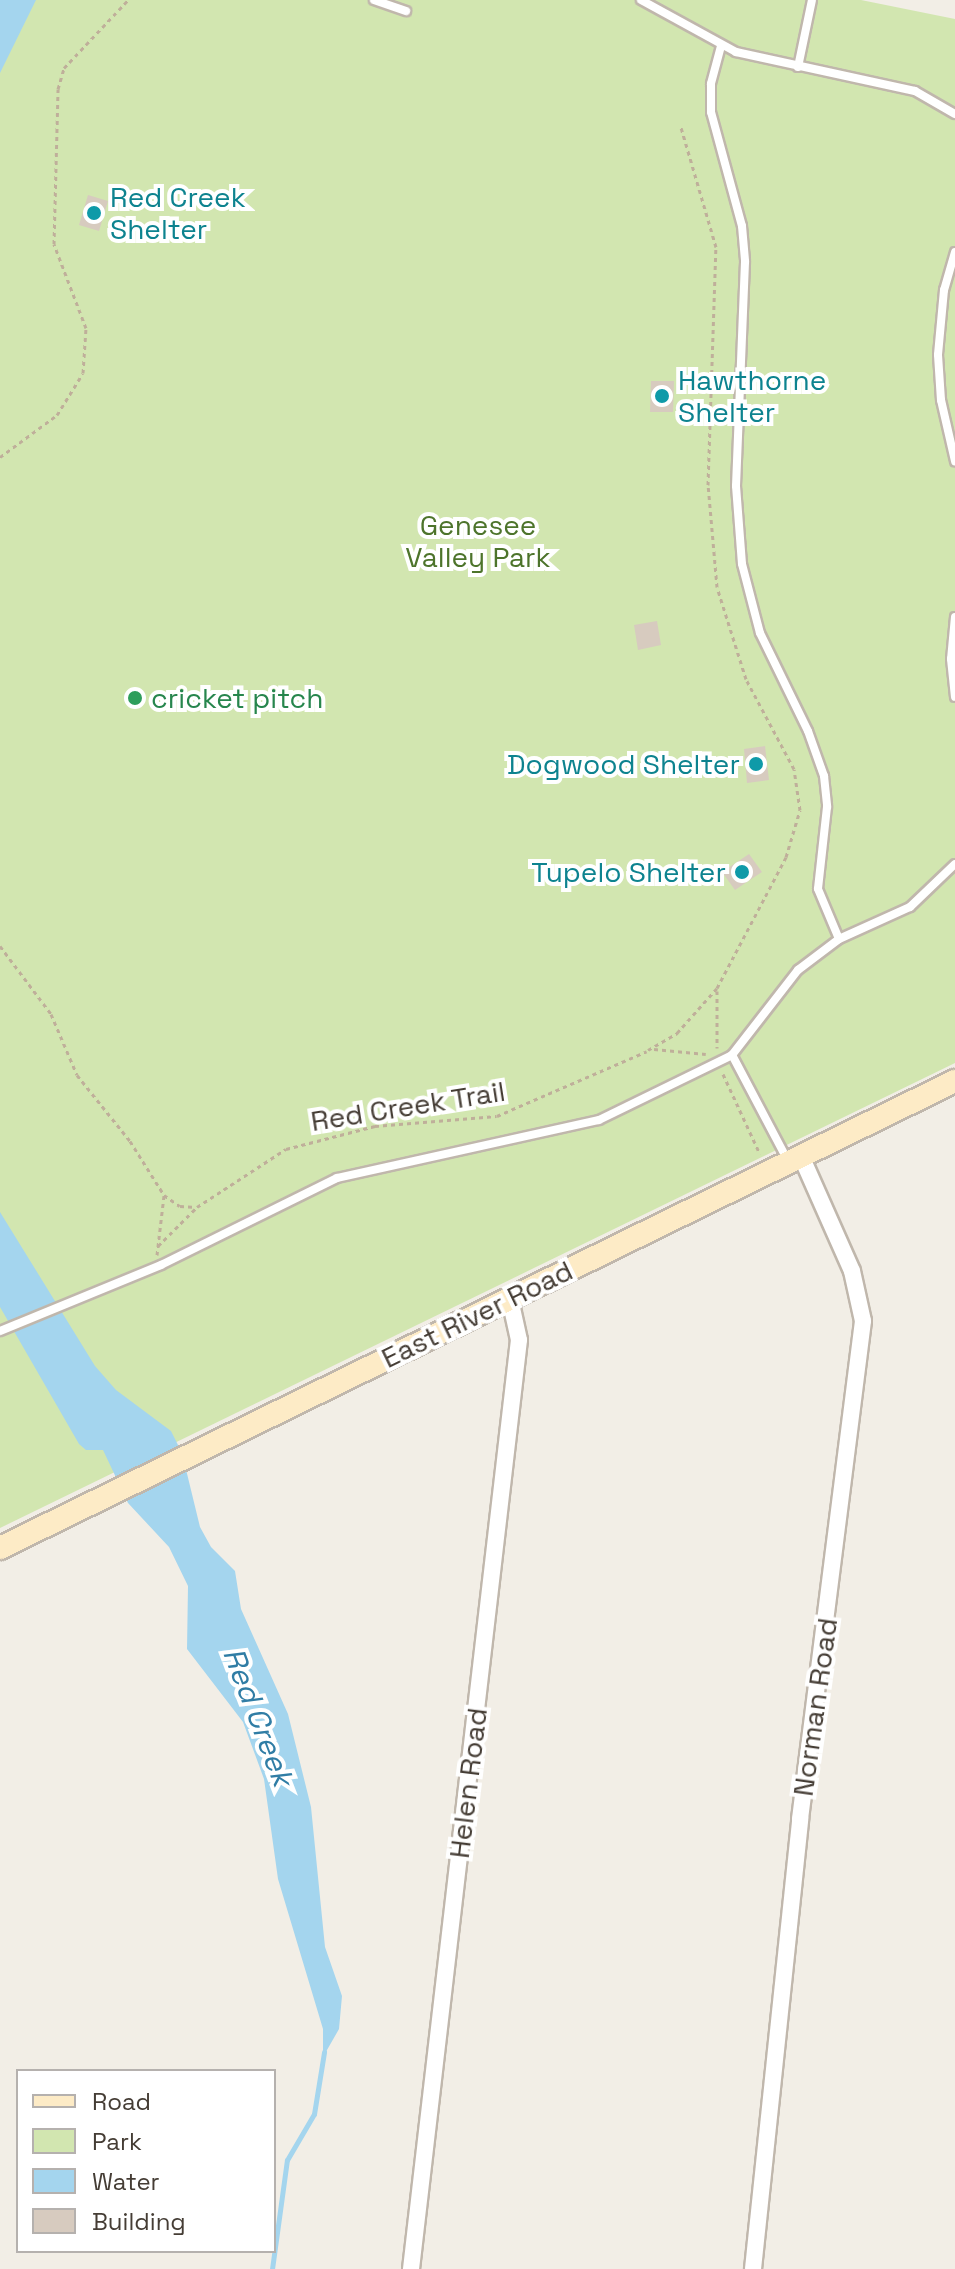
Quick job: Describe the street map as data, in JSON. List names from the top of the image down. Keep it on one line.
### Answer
{"streets":{"street":["East River Road","Norman Road","Helen Road"],"path":["Red Creek Trail"]},"crossings":[["East River Road","Norman Road"],["East River Road","Helen Road"]],"water":["Red Creek"],"parks":["Genesee Valley Park"],"places":["Red Creek Shelter","Hawthorne Shelter","cricket pitch","Dogwood Shelter","Tupelo Shelter"],"legend":["Road","Park","Water","Building"]}
